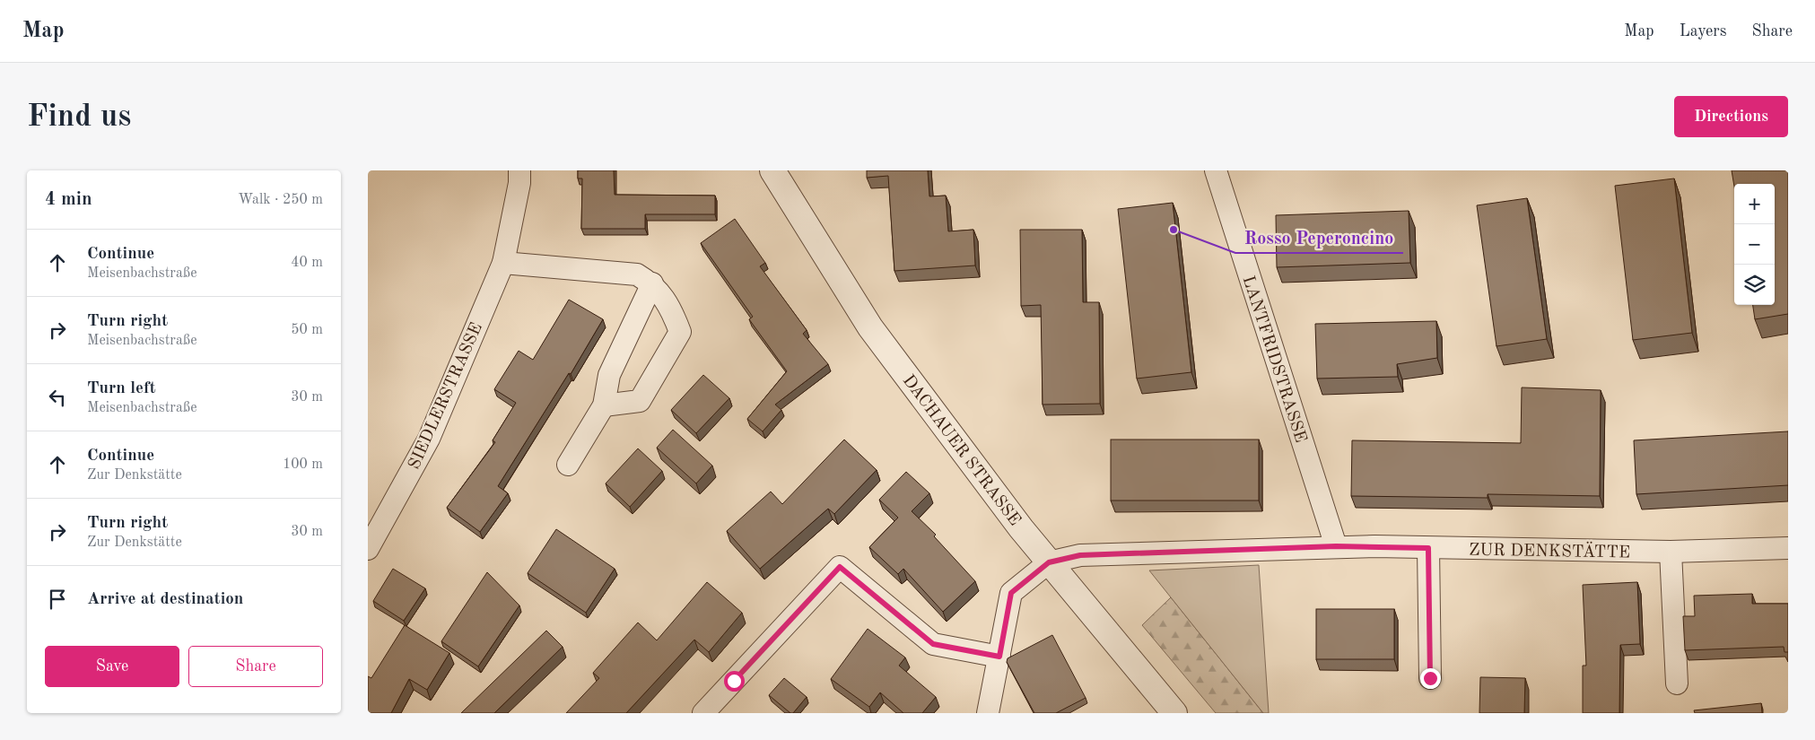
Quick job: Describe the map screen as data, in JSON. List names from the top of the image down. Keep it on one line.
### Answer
{"streets":{"street":["LANTFRIDSTRASSE","SIEDLERSTRASSE","DACHAUER STRASSE","ZUR DENKSTÄTTE"]},"crossings":[["LANTFRIDSTRASSE","ZUR DENKSTÄTTE"],["DACHAUER STRASSE","ZUR DENKSTÄTTE"]],"places":["Rosso Peperoncino"],"page":{"header":"Map","nav":["Map","Layers","Share"],"buttons":["Directions",["Save","Share"]],"title":"Find us","heading":["4 min","Walk · 250 m"],"map_buttons":["+","−"],"list":[["Continue","Meisenbachstraße","40 m"],["Turn right","Meisenbachstraße","50 m"],["Turn left","Meisenbachstraße","30 m"],["Continue","Zur Denkstätte","100 m"],["Turn right","Zur Denkstätte","30 m"],"Arrive at destination"]}}
